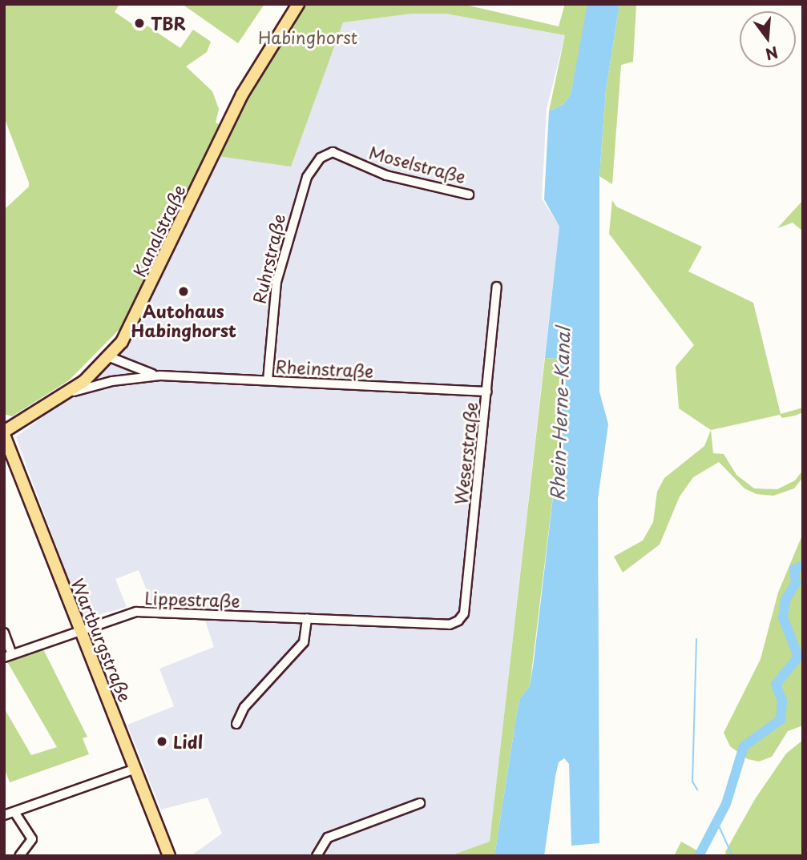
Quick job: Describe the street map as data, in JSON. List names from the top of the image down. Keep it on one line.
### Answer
{"streets":{"main road":["Kanalstraße","Wartburgstraße"],"street":["Moselstraße","Ruhrstraße","Rheinstraße","Weserstraße","Lippestraße"]},"crossings":[["Moselstraße","Ruhrstraße"],["Kanalstraße","Rheinstraße"],["Kanalstraße","Wartburgstraße"],["Ruhrstraße","Rheinstraße"],["Rheinstraße","Weserstraße"],["Weserstraße","Lippestraße"],["Lippestraße","Wartburgstraße"]],"water":["Rhein-Herne-Kanal"],"parks":["Habinghorst"],"places":["TBR","Autohaus Habinghorst","Lidl"],"north":"bottom"}
